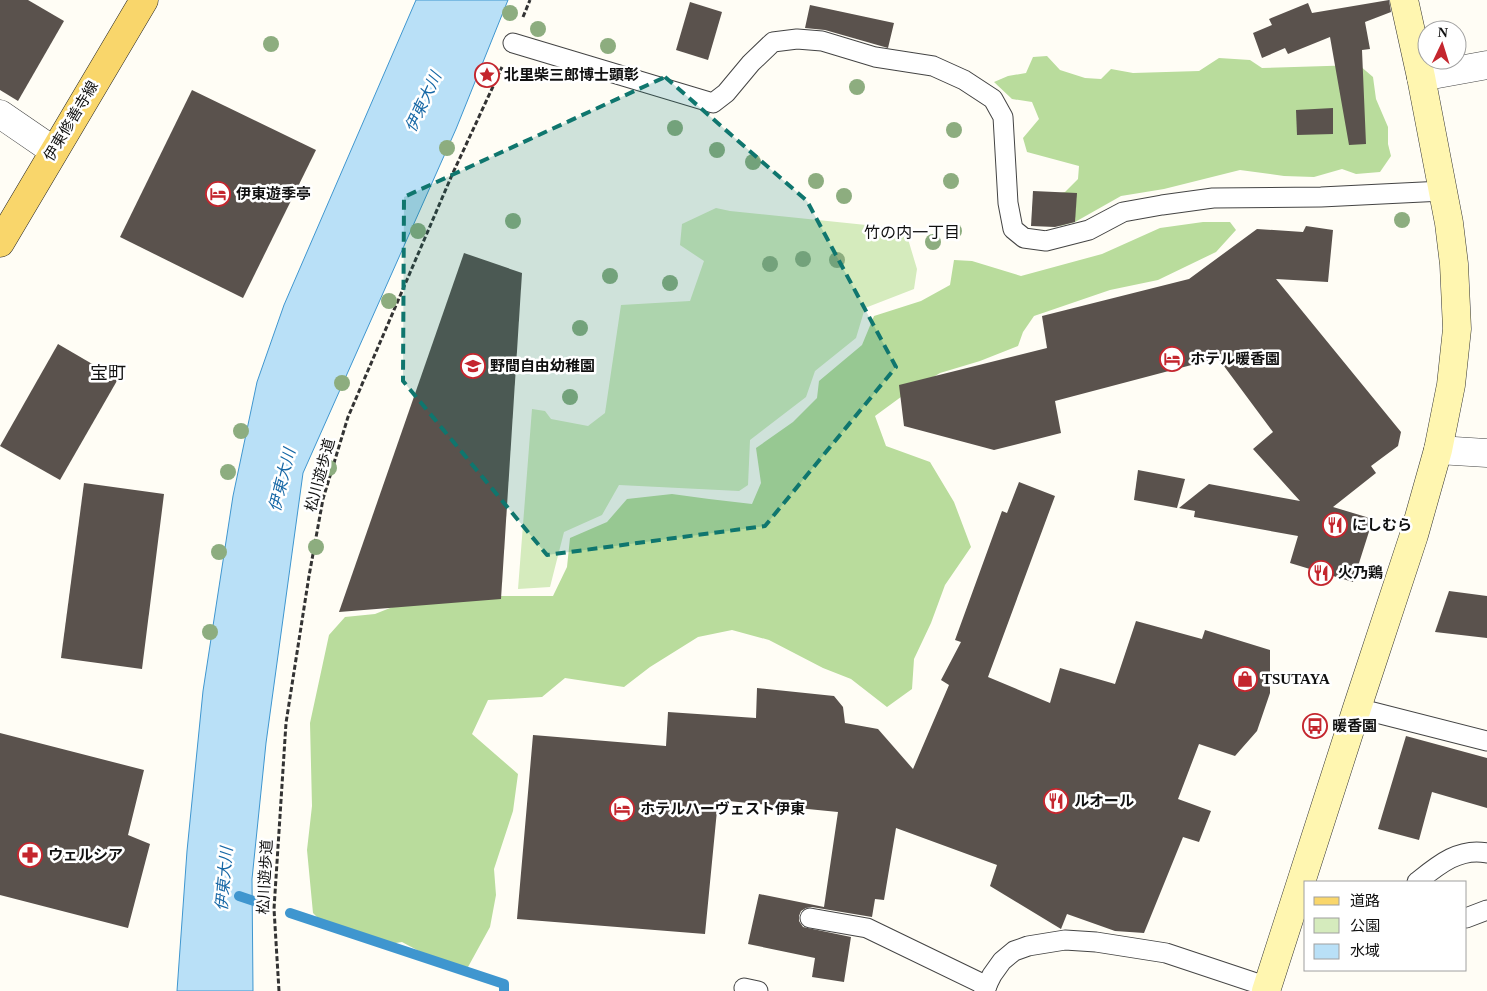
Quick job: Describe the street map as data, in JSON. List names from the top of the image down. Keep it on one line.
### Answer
{"streets":{"main road":["伊東修善寺線"],"path":["松川遊歩道"]},"districts":["竹の内一丁目","宝町"],"water":["伊東大川"],"places":{"place":["北里柴三郎博士顕彰"],"hotel":["伊東遊季亭","ホテル暖香園","ホテルハーヴェスト伊東"],"school or university":["野間自由幼稚園"],"restaurant":["にしむら","火乃鶏","ルオール"],"shop":["TSUTAYA"],"bus stop":["暖香園"],"pharmacy":["ウェルシア"]},"legend":["道路","公園","水域"],"north":"top"}
